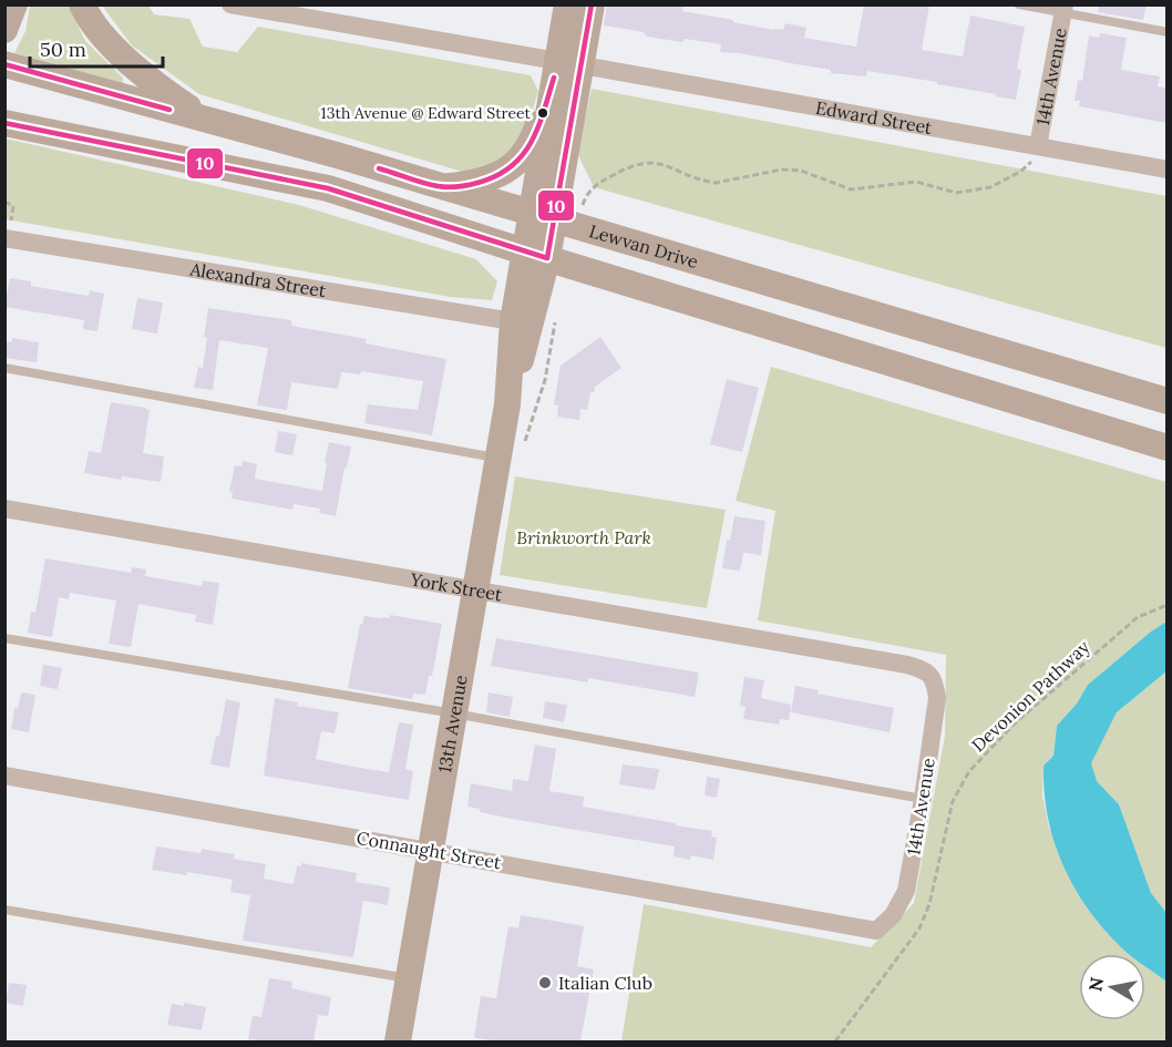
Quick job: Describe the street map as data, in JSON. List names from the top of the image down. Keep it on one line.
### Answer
{"streets":{"main road":["Lewvan Drive","13th Avenue"],"street":["14th Avenue","Edward Street","Alexandra Street","York Street","Connaught Street"],"path":["Devonion Pathway"]},"crossings":[["14th Avenue","Edward Street"],["14th Avenue","York Street"],["14th Avenue","Connaught Street"],["Edward Street","13th Avenue"],["Lewvan Drive","13th Avenue"],["Alexandra Street","13th Avenue"],["York Street","13th Avenue"],["13th Avenue","Connaught Street"]],"parks":["Brinkworth Park"],"places":["13th Avenue @ Edward Street","Italian Club"],"lines":["transit line 10"],"scale_bar":"50 m","north":"left"}
